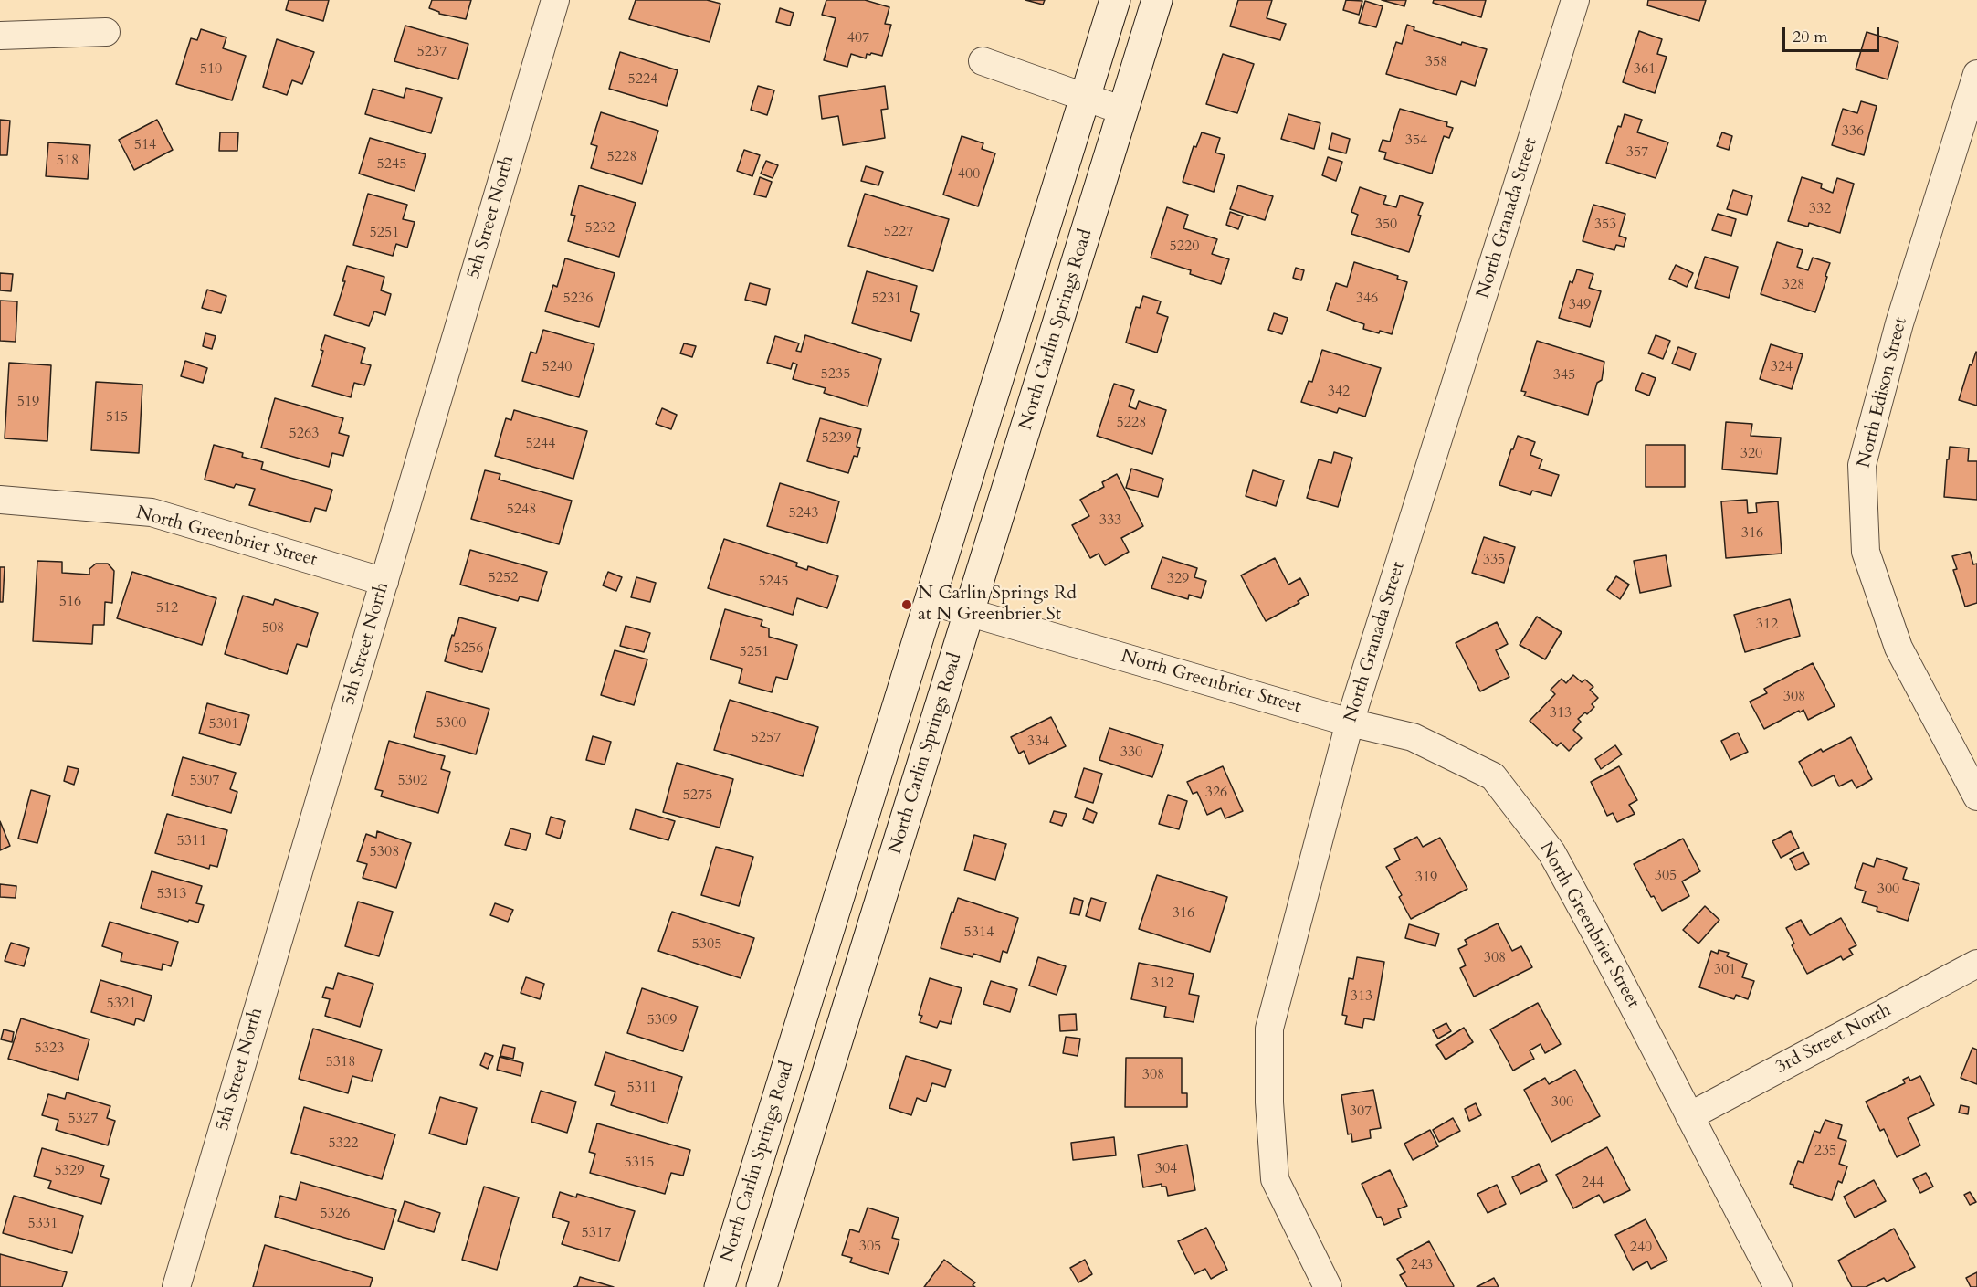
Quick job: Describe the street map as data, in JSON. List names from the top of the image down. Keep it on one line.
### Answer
{"streets":{"main road":["North Carlin Springs Road"],"street":["5th Street North","North Granada Street","North Edison Street","North Greenbrier Street","3rd Street North"]},"crossings":[["5th Street North","North Greenbrier Street"],["North Granada Street","North Greenbrier Street"],["North Carlin Springs Road","North Greenbrier Street"],["North Greenbrier Street","3rd Street North"]],"places":["N Carlin Springs Rd at N Greenbrier St"],"house_numbers":["407","5237","358","510","361","5224","336","354","514","357","5228","518","5245","400","332","350","353","5232","5227","5251","5220","328","5236","5231","346","349","5240","324","5235","345","342","519","515","5228","5263","5239","5244","320","5248","5243","333","316","335","5252","329","5245","516","512","312","508","5256","5251","308","313","5300","5301","5257","334","330","5307","5302","326","5275","5311","5308","305","319","300","5313","316","5314","5305","308","301","312","313","5321","5309","5323","5318","308","5311","300","307","5327","5322","235","5315","304","5329","244","5326","5331","5317","305","240","243"],"scale_bar":"20 m"}
